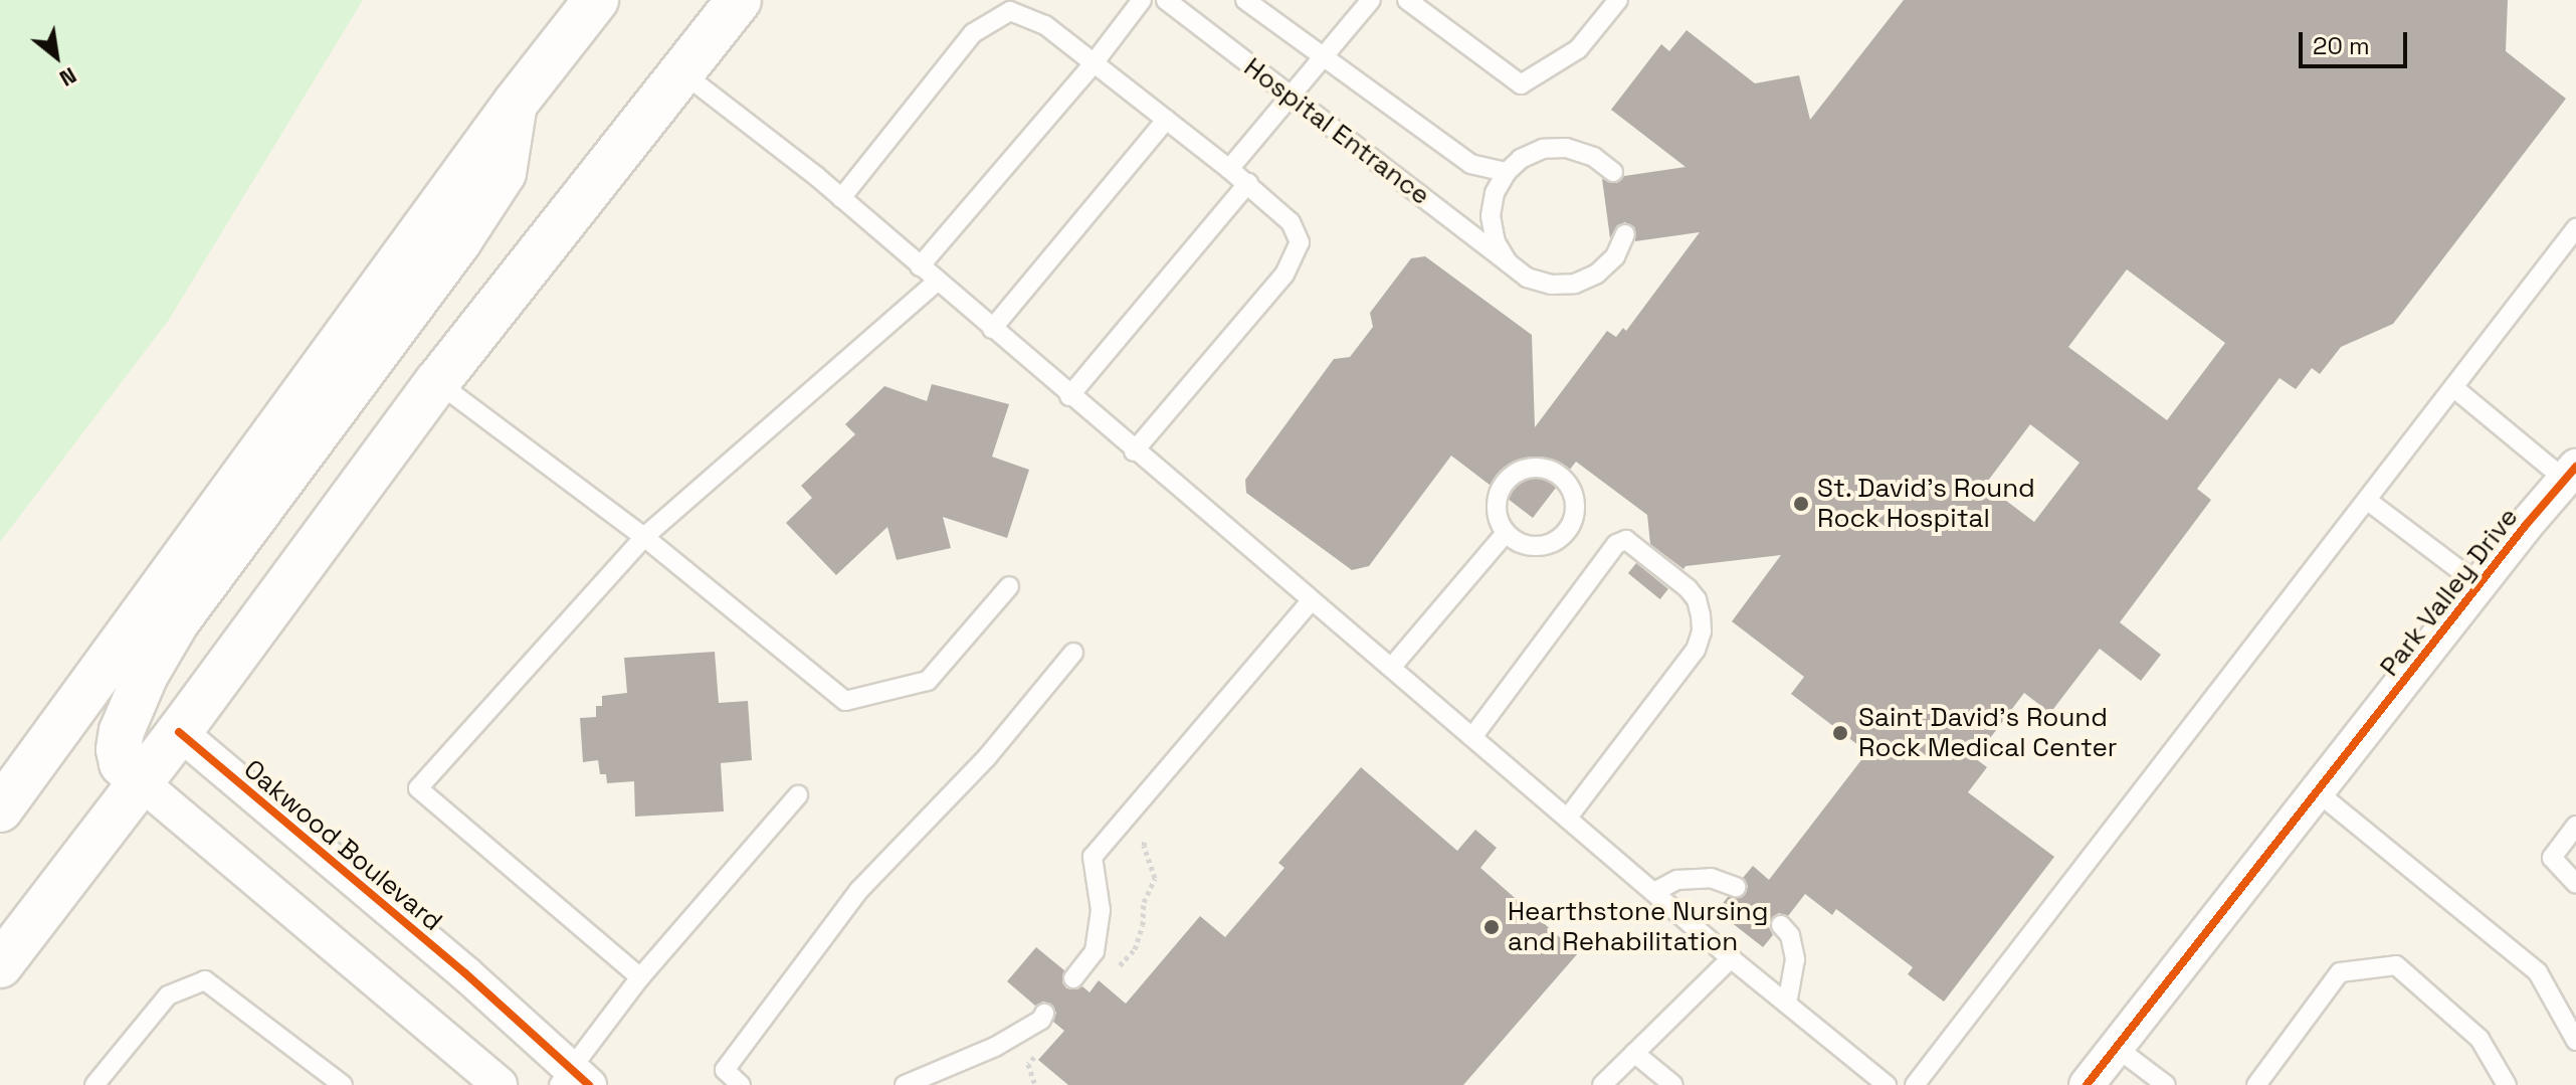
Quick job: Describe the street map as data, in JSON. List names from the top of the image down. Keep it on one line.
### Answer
{"streets":{"street":["Park Valley Drive","Oakwood Boulevard"],"lane":["Hospital Entrance"]},"places":["St. David's Round Rock Hospital","Saint David's Round Rock Medical Center","Hearthstone Nursing and Rehabilitation"],"scale_bar":"20 m","north":"bottom right"}
